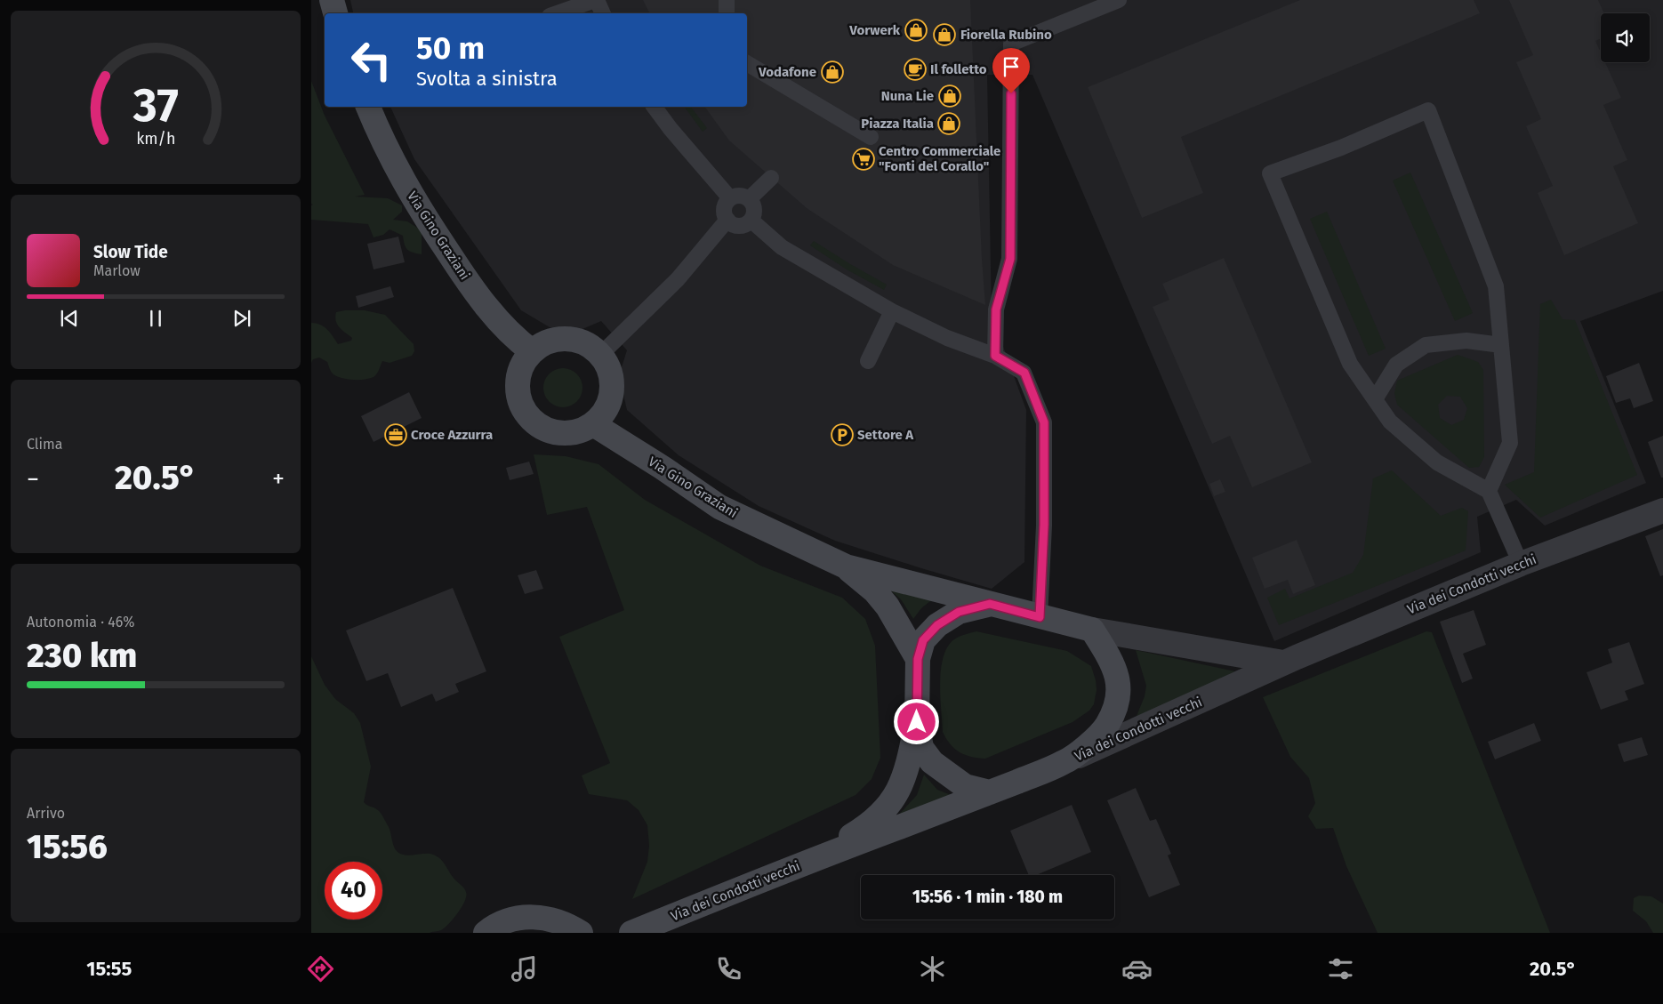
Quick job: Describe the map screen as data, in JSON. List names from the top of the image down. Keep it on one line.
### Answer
{"streets":{"street":["Via Gino Graziani","Via dei Condotti vecchi"]},"crossings":[["Via Gino Graziani","Via dei Condotti vecchi"]],"places":{"shop":["Vorwerk","Fiorella Rubino","Vodafone","Nuna Lie","Piazza Italia"],"cafe":["Il folletto"],"supermarket":["Centro Commerciale \"Fonti del Corallo\""],"office":["Croce Azzurra"],"parking":["Settore A"]},"page":{"turn":["50 m","Svolta a sinistra"],"song":["Slow Tide","Marlow"],"tile":["Clima",["Autonomia · 46%","230 km"],["Arrivo","15:56"]],"heat":["−","20.5°","+"],"limit":"40","trip":"15:56 · 1 min · 180 m","tabs":["15:55","20.5°"],"gauge":["37","km/h"]}}
